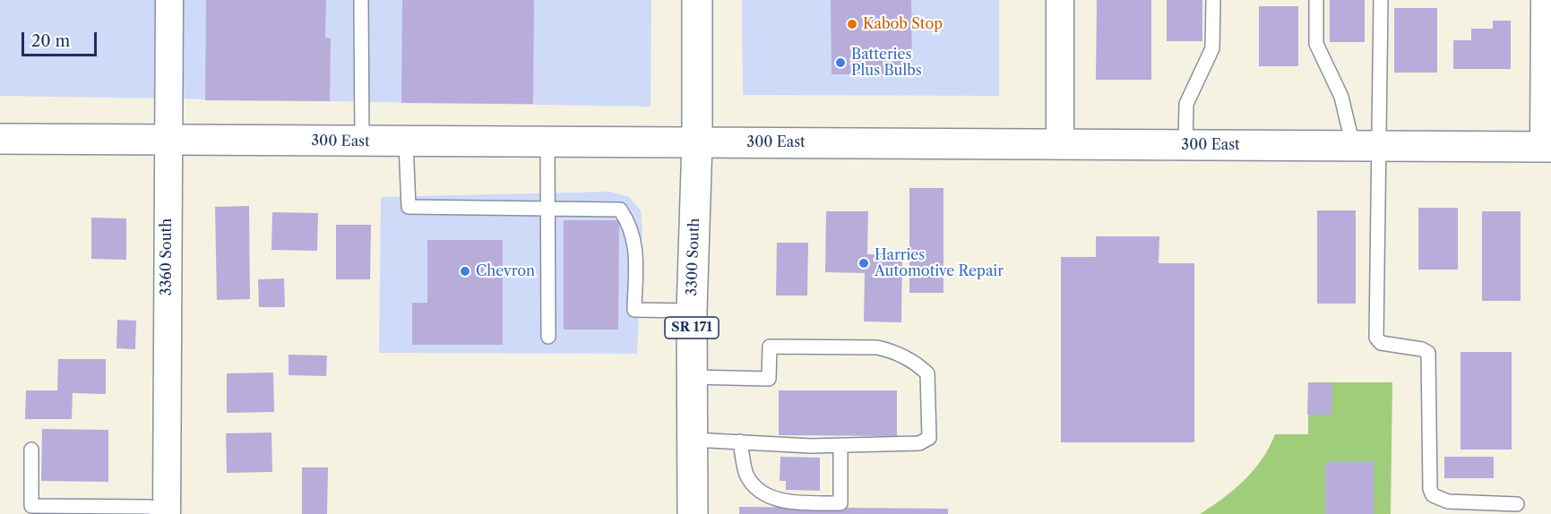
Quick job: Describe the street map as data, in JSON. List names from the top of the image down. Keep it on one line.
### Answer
{"streets":{"street":["300 East","3360 South","3300 South","SR 171"]},"crossings":[["300 East","3360 South"],["300 East","3300 South"]],"places":["Kabob Stop","Batteries Plus Bulbs","Harries Automotive Repair","Chevron"],"scale_bar":"20 m"}
